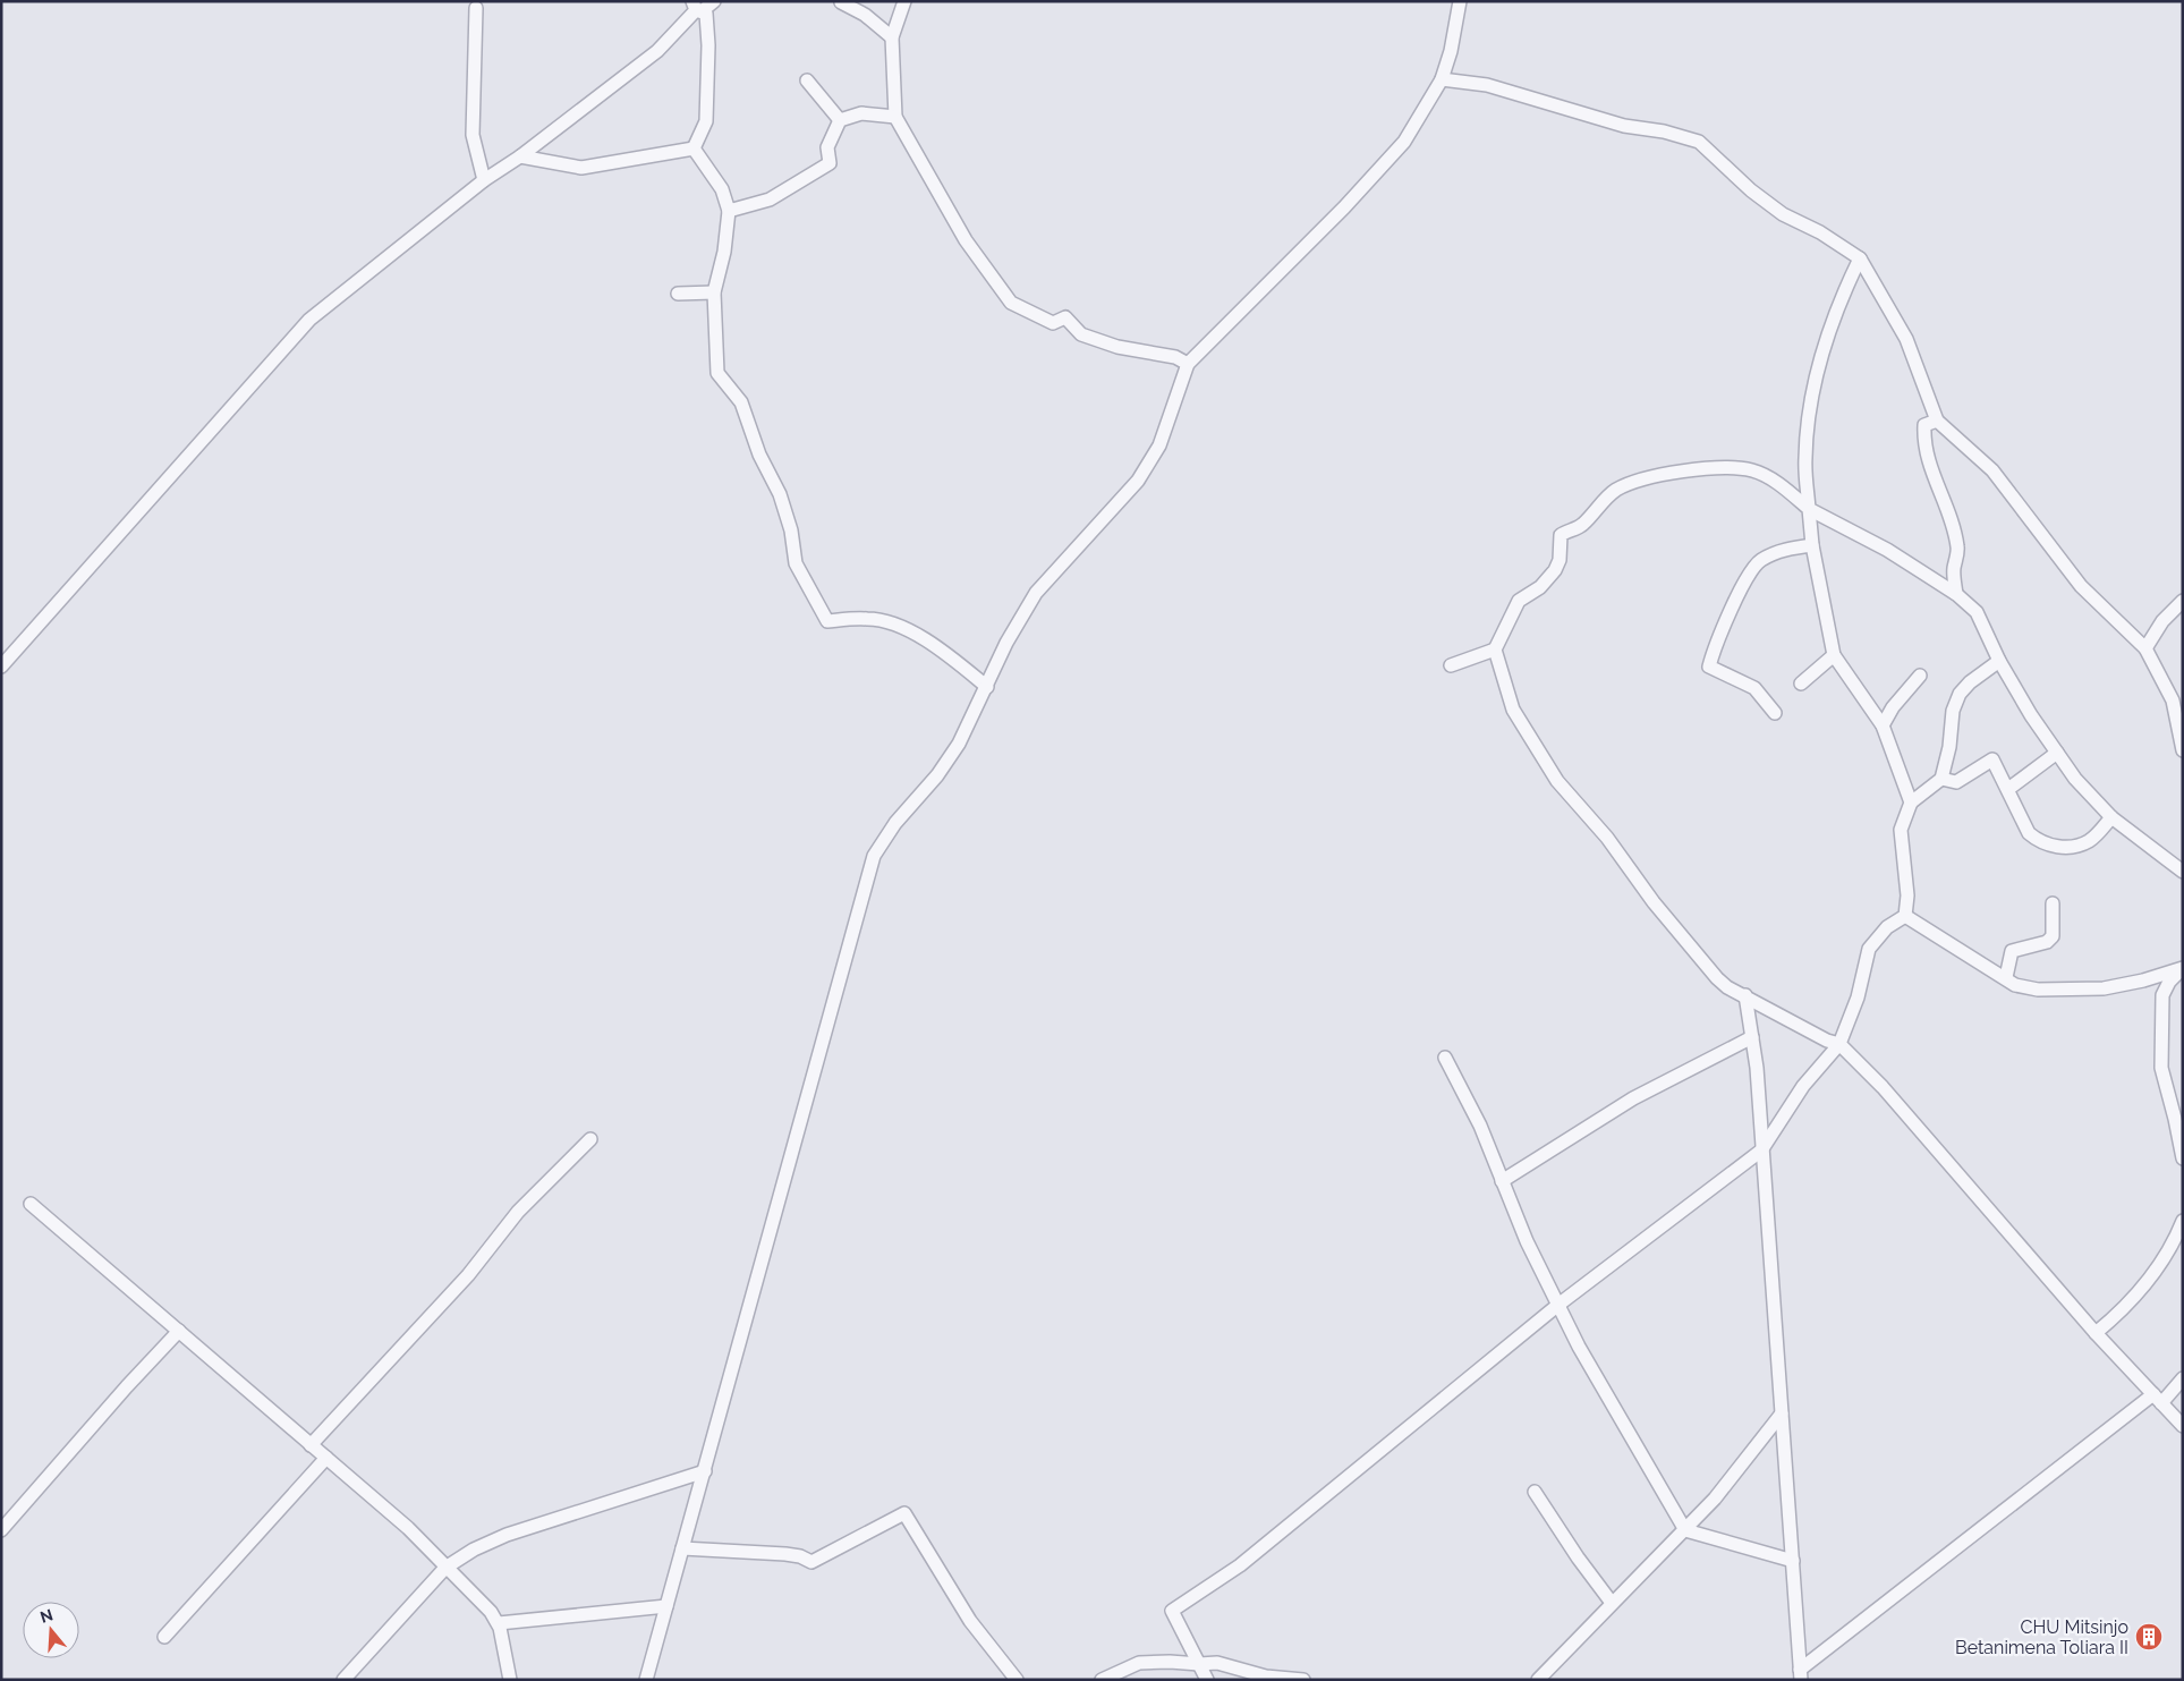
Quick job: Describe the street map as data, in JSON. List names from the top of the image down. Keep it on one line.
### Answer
{"places":{"building":["CHU Mitsinjo Betanimena Toliara II"]},"north":"top"}
